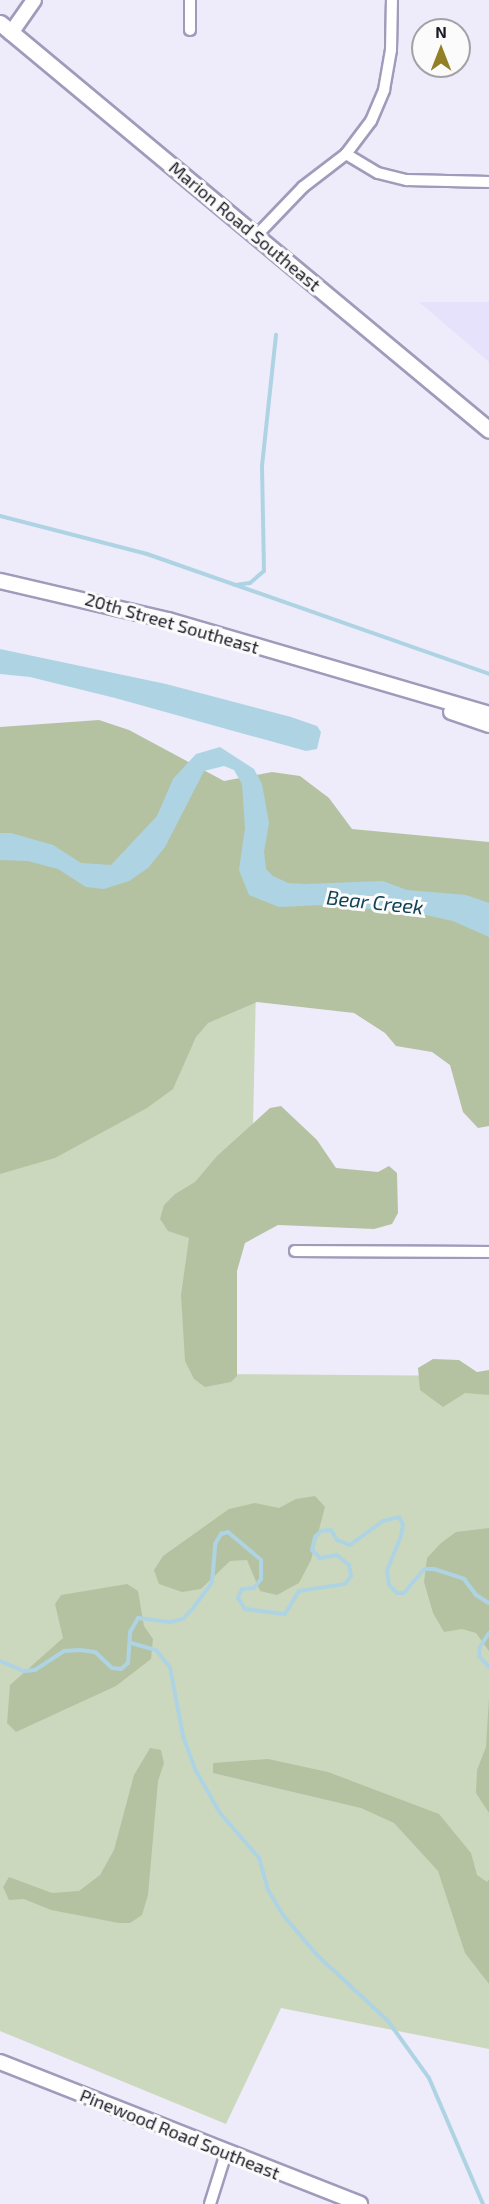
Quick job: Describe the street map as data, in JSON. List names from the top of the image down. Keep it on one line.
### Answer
{"streets":{"main road":["Marion Road Southeast"],"street":["20th Street Southeast","Pinewood Road Southeast"]},"water":["Bear Creek"],"north":"top"}
